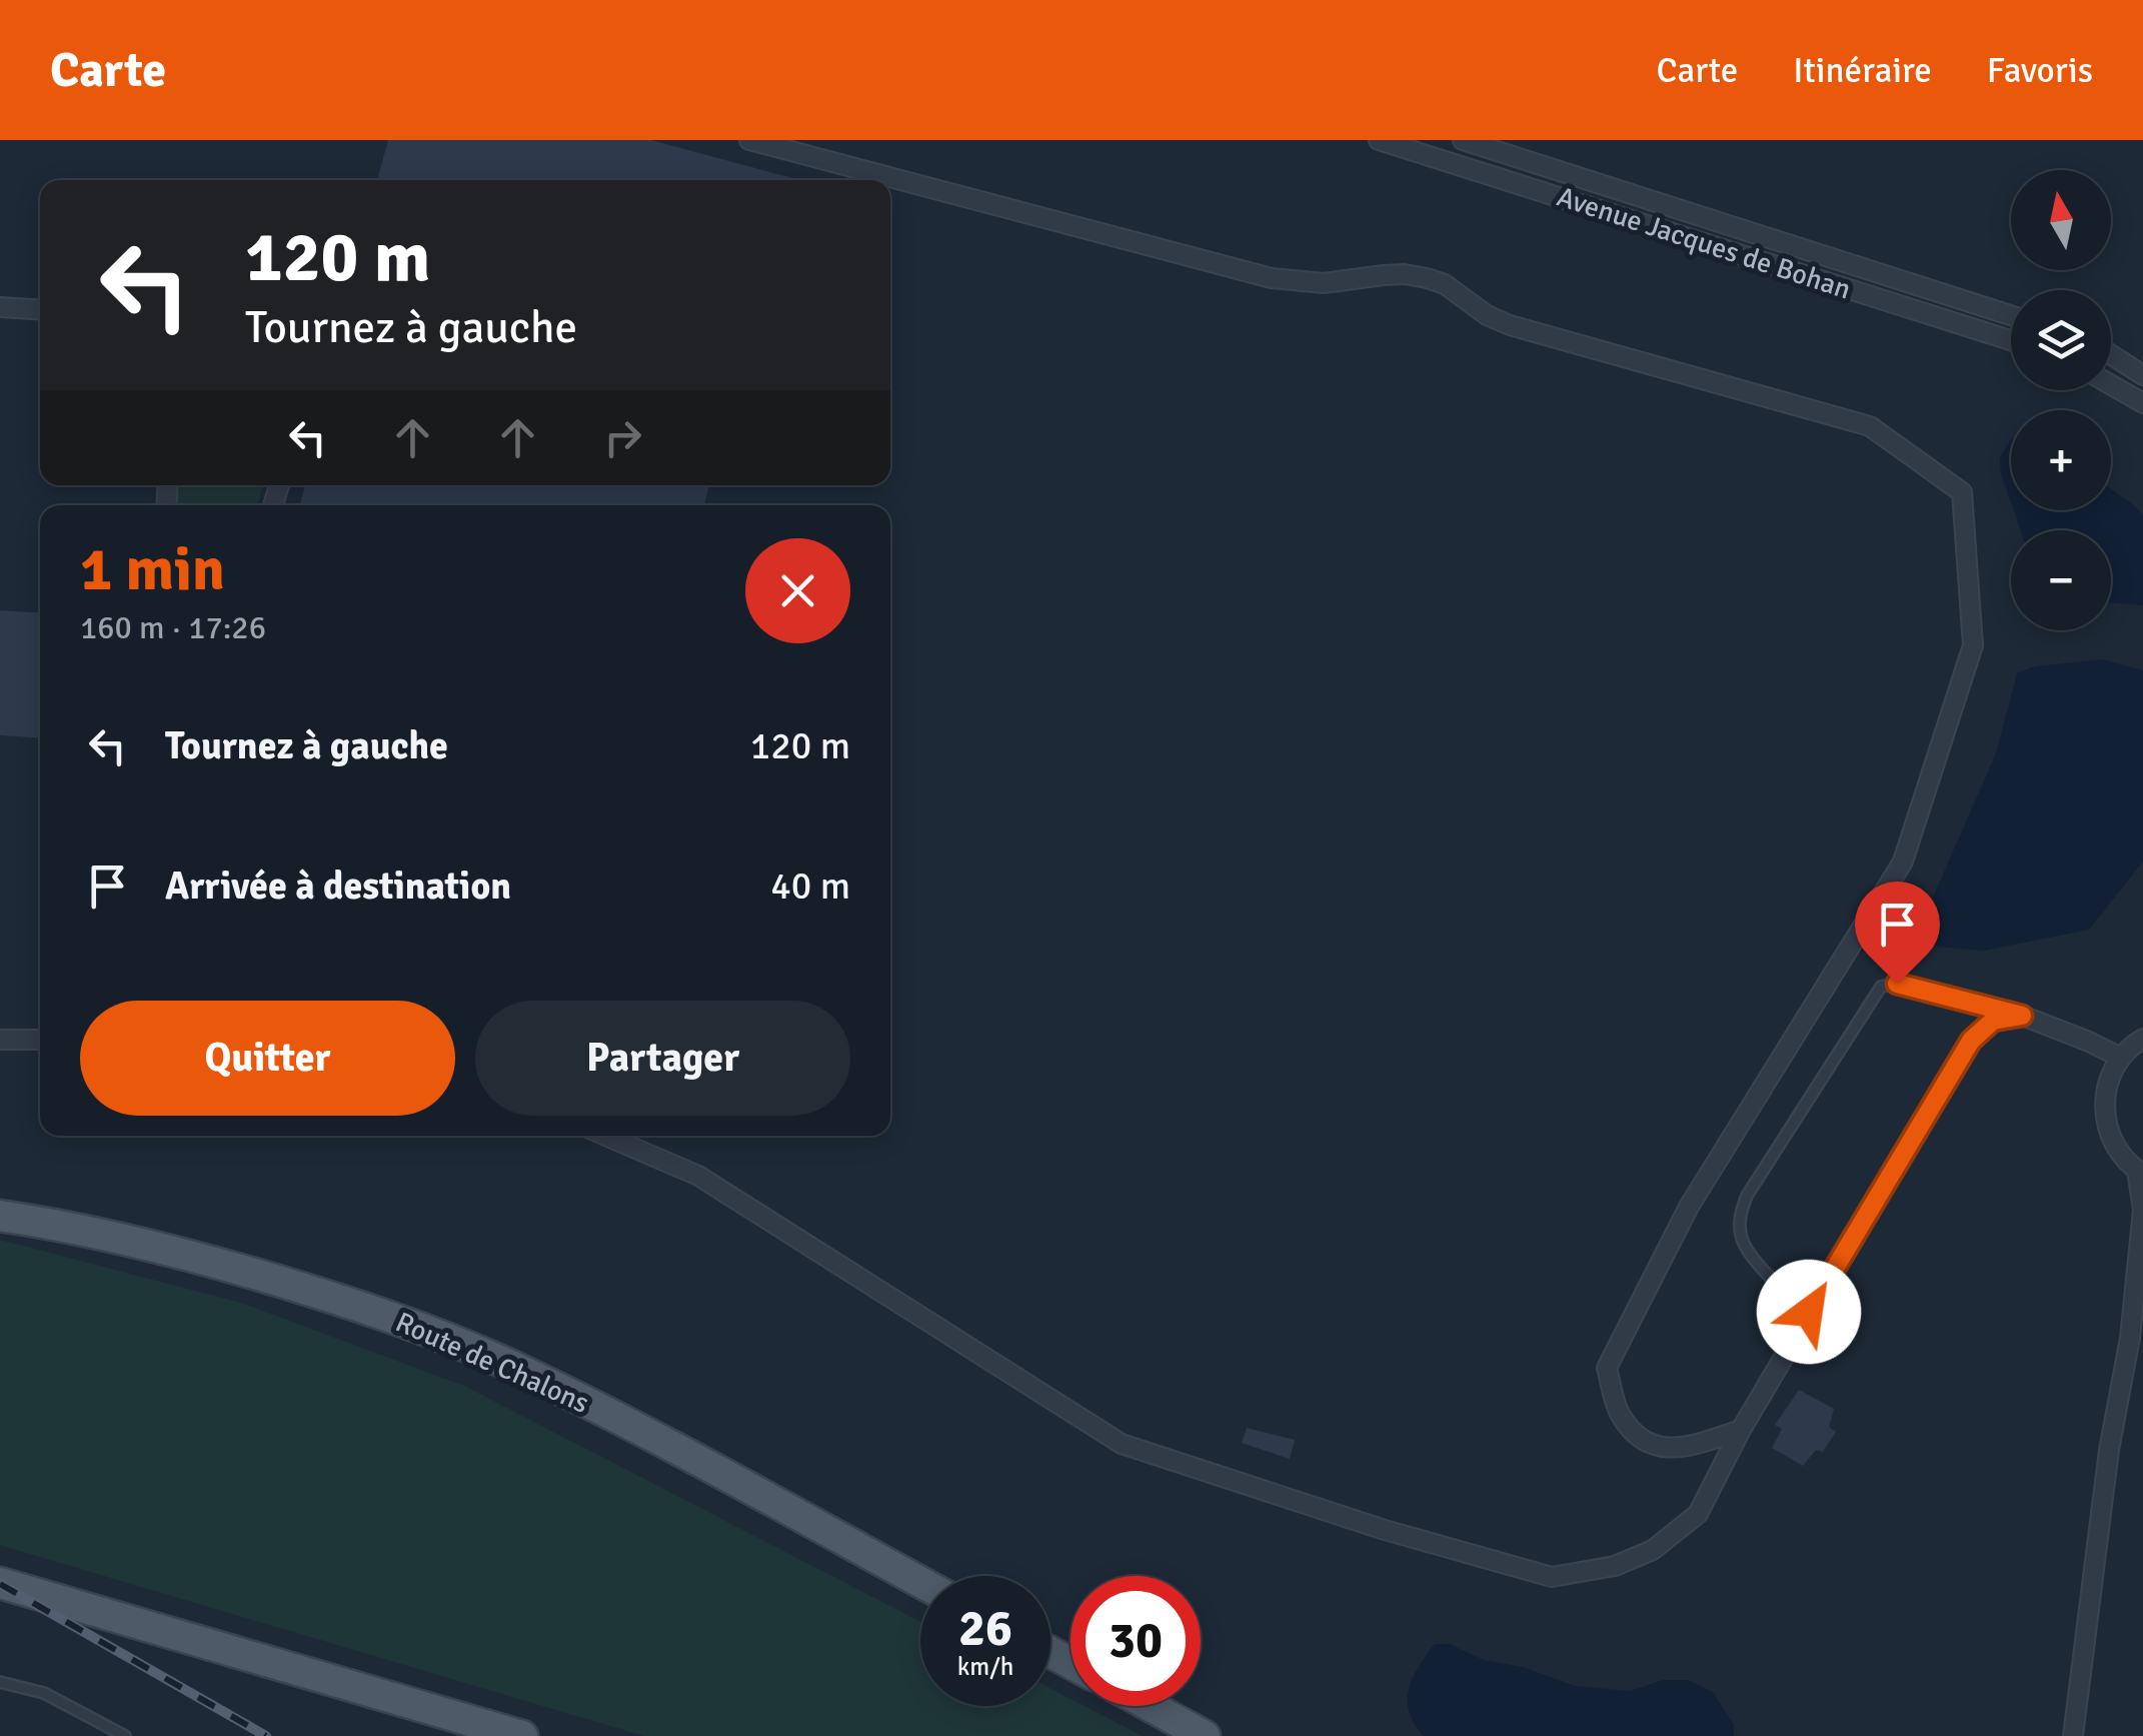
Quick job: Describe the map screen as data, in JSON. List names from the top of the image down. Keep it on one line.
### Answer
{"streets":{"main road":["Route de Chalons"],"street":["Avenue Jacques de Bohan"]},"north":"top","page":{"header":"Carte","nav":["Carte","Itinéraire","Favoris"],"map_buttons":["+","−"],"turn":["120 m","Tournez à gauche"],"heading":["1 min","160 m · 17:26"],"list":[{"name":"Tournez à gauche","value":"120 m"},{"name":"Arrivée à destination","value":"40 m"}],"buttons":["Quitter","Partager"],"speed":"26 km/h","limit":"30"}}
